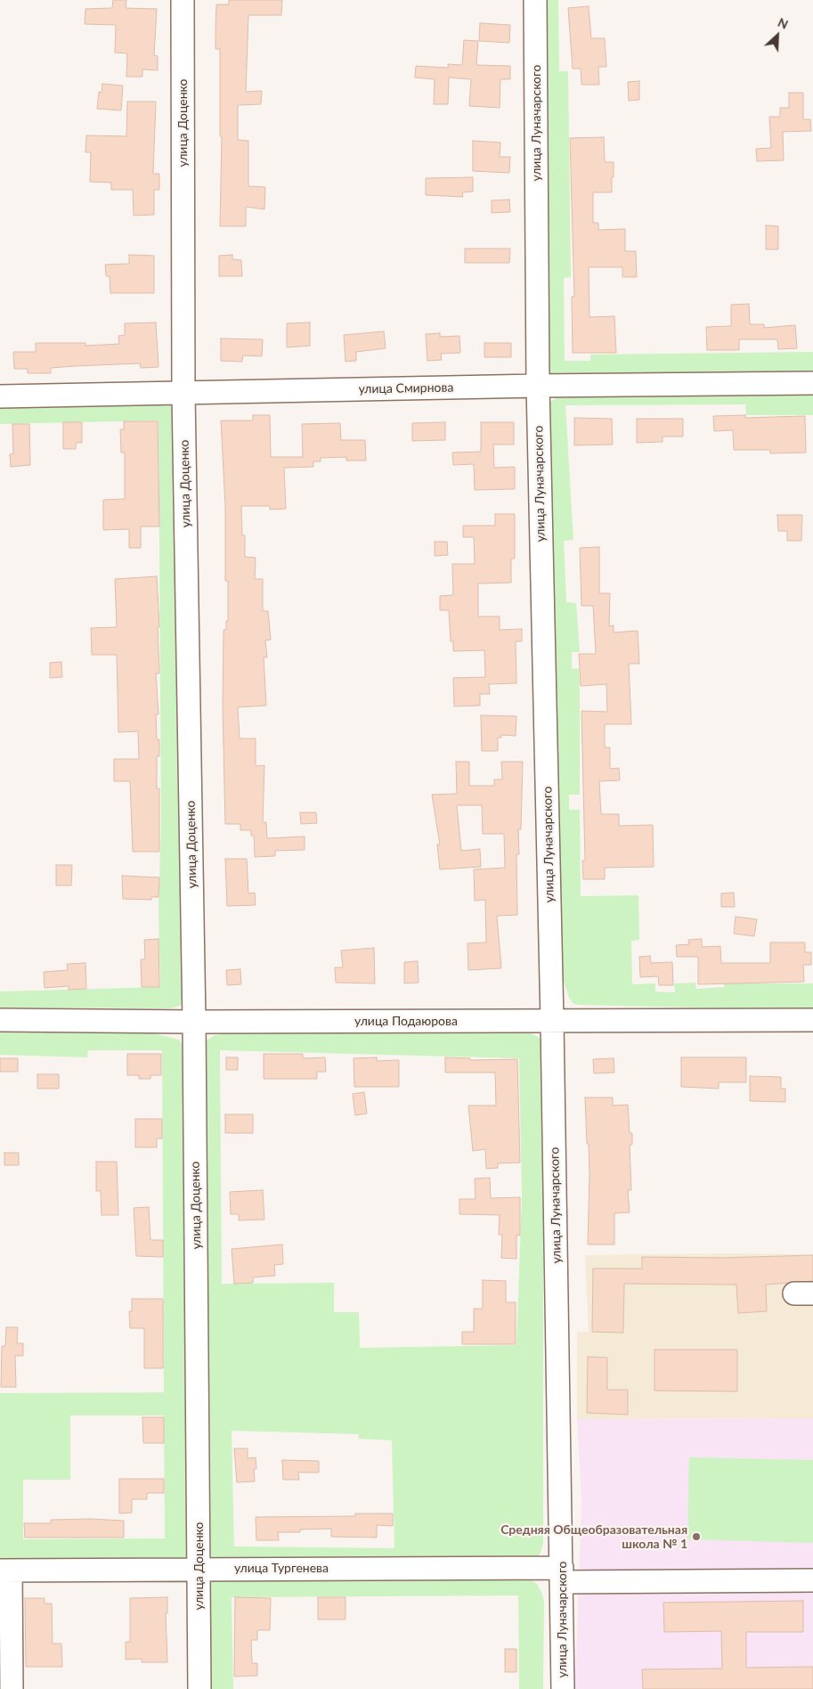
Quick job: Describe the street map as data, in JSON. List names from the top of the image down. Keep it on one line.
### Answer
{"streets":{"street":["улица Доценко","улица Луначарского","улица Смирнова","улица Подаюрова","улица Тургенева"]},"crossings":[["улица Доценко","улица Смирнова"],["улица Доценко","улица Подаюрова"],["улица Доценко","улица Тургенева"],["улица Луначарского","улица Смирнова"],["улица Луначарского","улица Подаюрова"],["улица Луначарского","улица Тургенева"]],"places":["Средняя Общеобразовательная школа № 1"],"north":"top right"}
